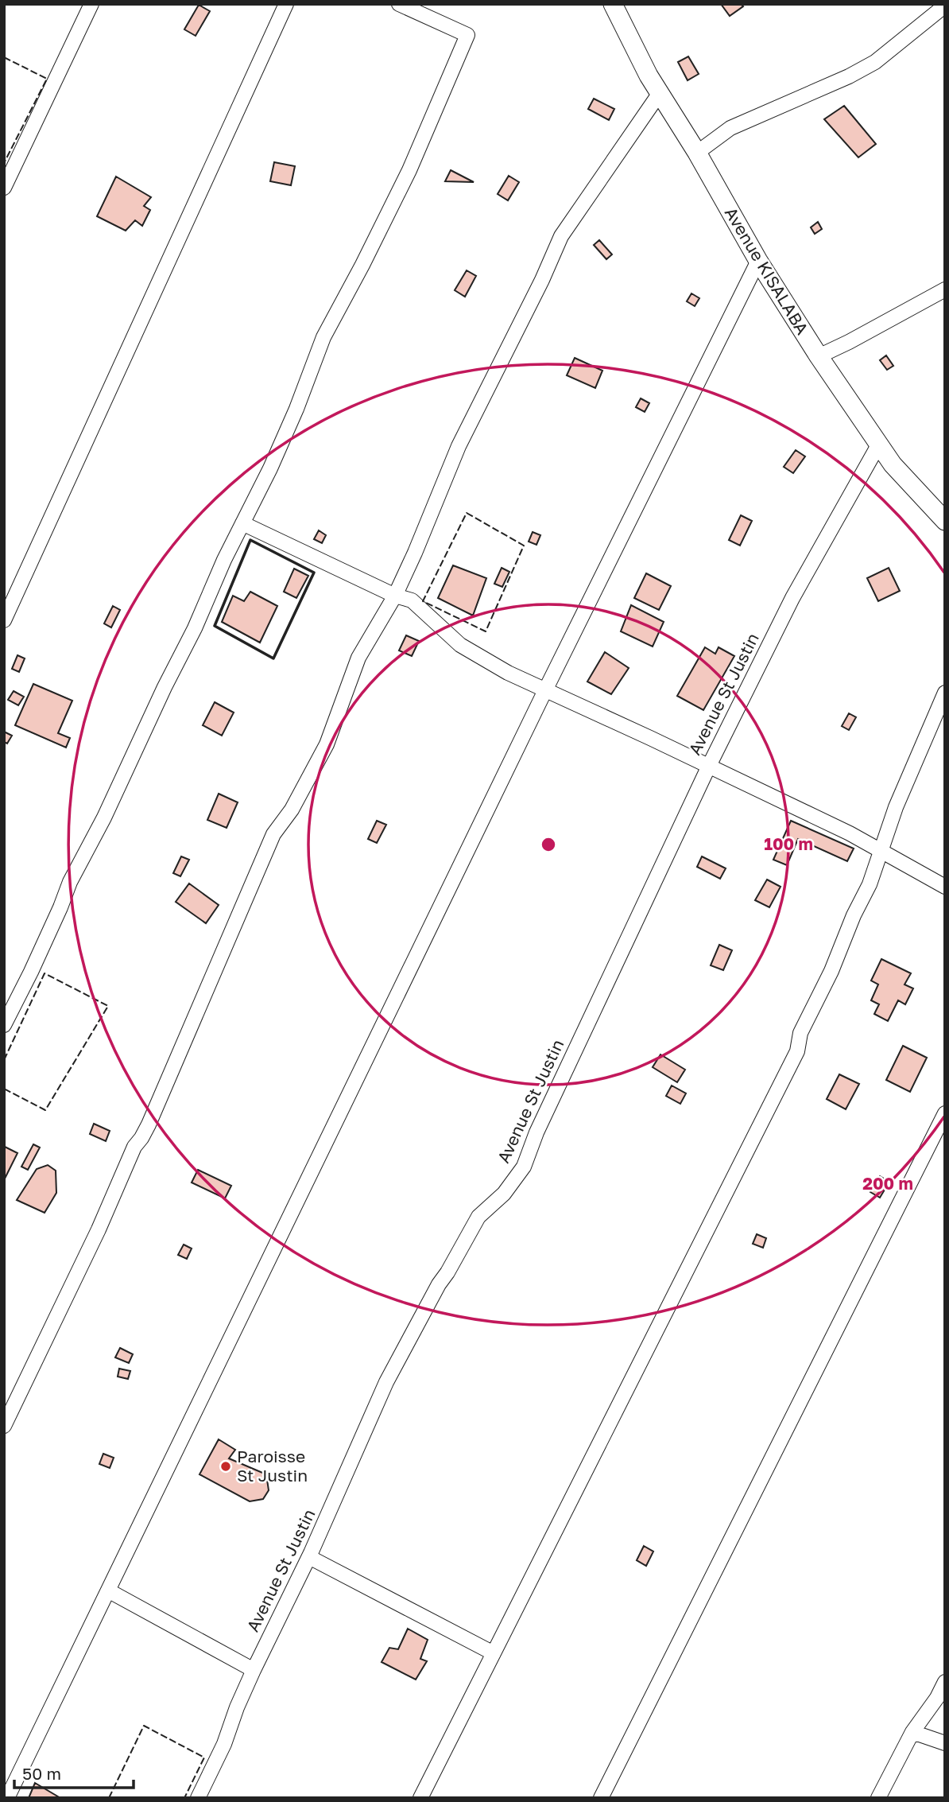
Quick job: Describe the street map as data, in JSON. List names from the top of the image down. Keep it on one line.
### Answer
{"streets":{"street":["Avenue KISALABA","Avenue St Justin"]},"crossings":[["Avenue KISALABA","Avenue St Justin"]],"places":["Paroisse St Justin"],"scale_bar":"50 m","rings":["100 m","200 m"]}
